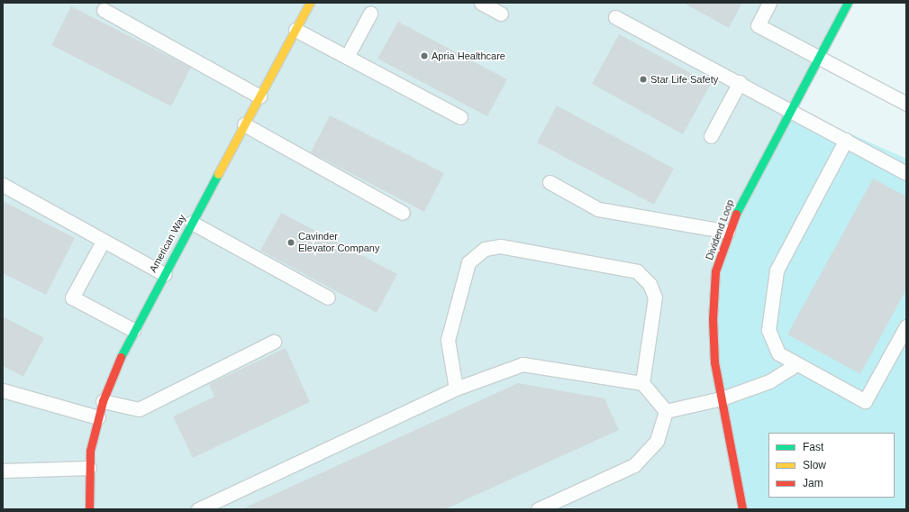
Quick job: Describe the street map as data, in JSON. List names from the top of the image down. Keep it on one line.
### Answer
{"streets":{"street":["Dividend Loop","American Way"]},"places":["Apria Healthcare","Star Life Safety","Cavinder Elevator Company"],"legend":["Fast","Slow","Jam"]}
